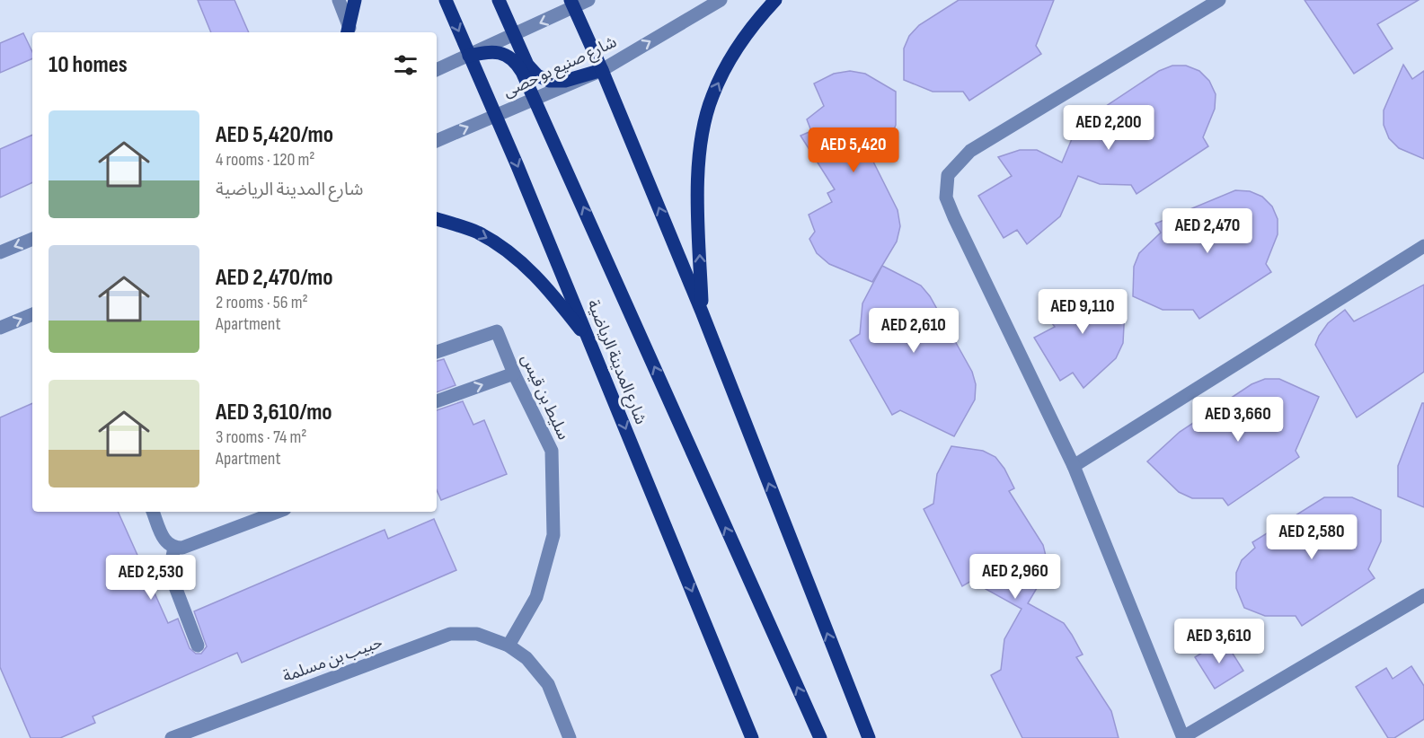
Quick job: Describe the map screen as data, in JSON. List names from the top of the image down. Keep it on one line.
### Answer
{"streets":{"main road":["شارع المدينة الرياضية"],"street":["شارع صنيع بو حصى","سليط بن قيس","حبيب بن مسلمة"]},"crossings":[["شارع صنيع بو حصى","شارع المدينة الرياضية"],["سليط بن قيس","حبيب بن مسلمة"]],"page":{"heading":"10 homes","list":[{"name":"AED 5,420/mo","note":"4 rooms · 120 m² · شارع المدينة الرياضية"},{"name":"AED 2,470/mo","note":"2 rooms · 56 m² · Apartment"},{"name":"AED 3,610/mo","note":"3 rooms · 74 m² · Apartment"}],"price":["AED 2,200","AED 5,420","AED 2,470","AED 9,110","AED 2,610","AED 3,660","AED 2,580","AED 2,960","AED 2,530","AED 3,610"]}}
